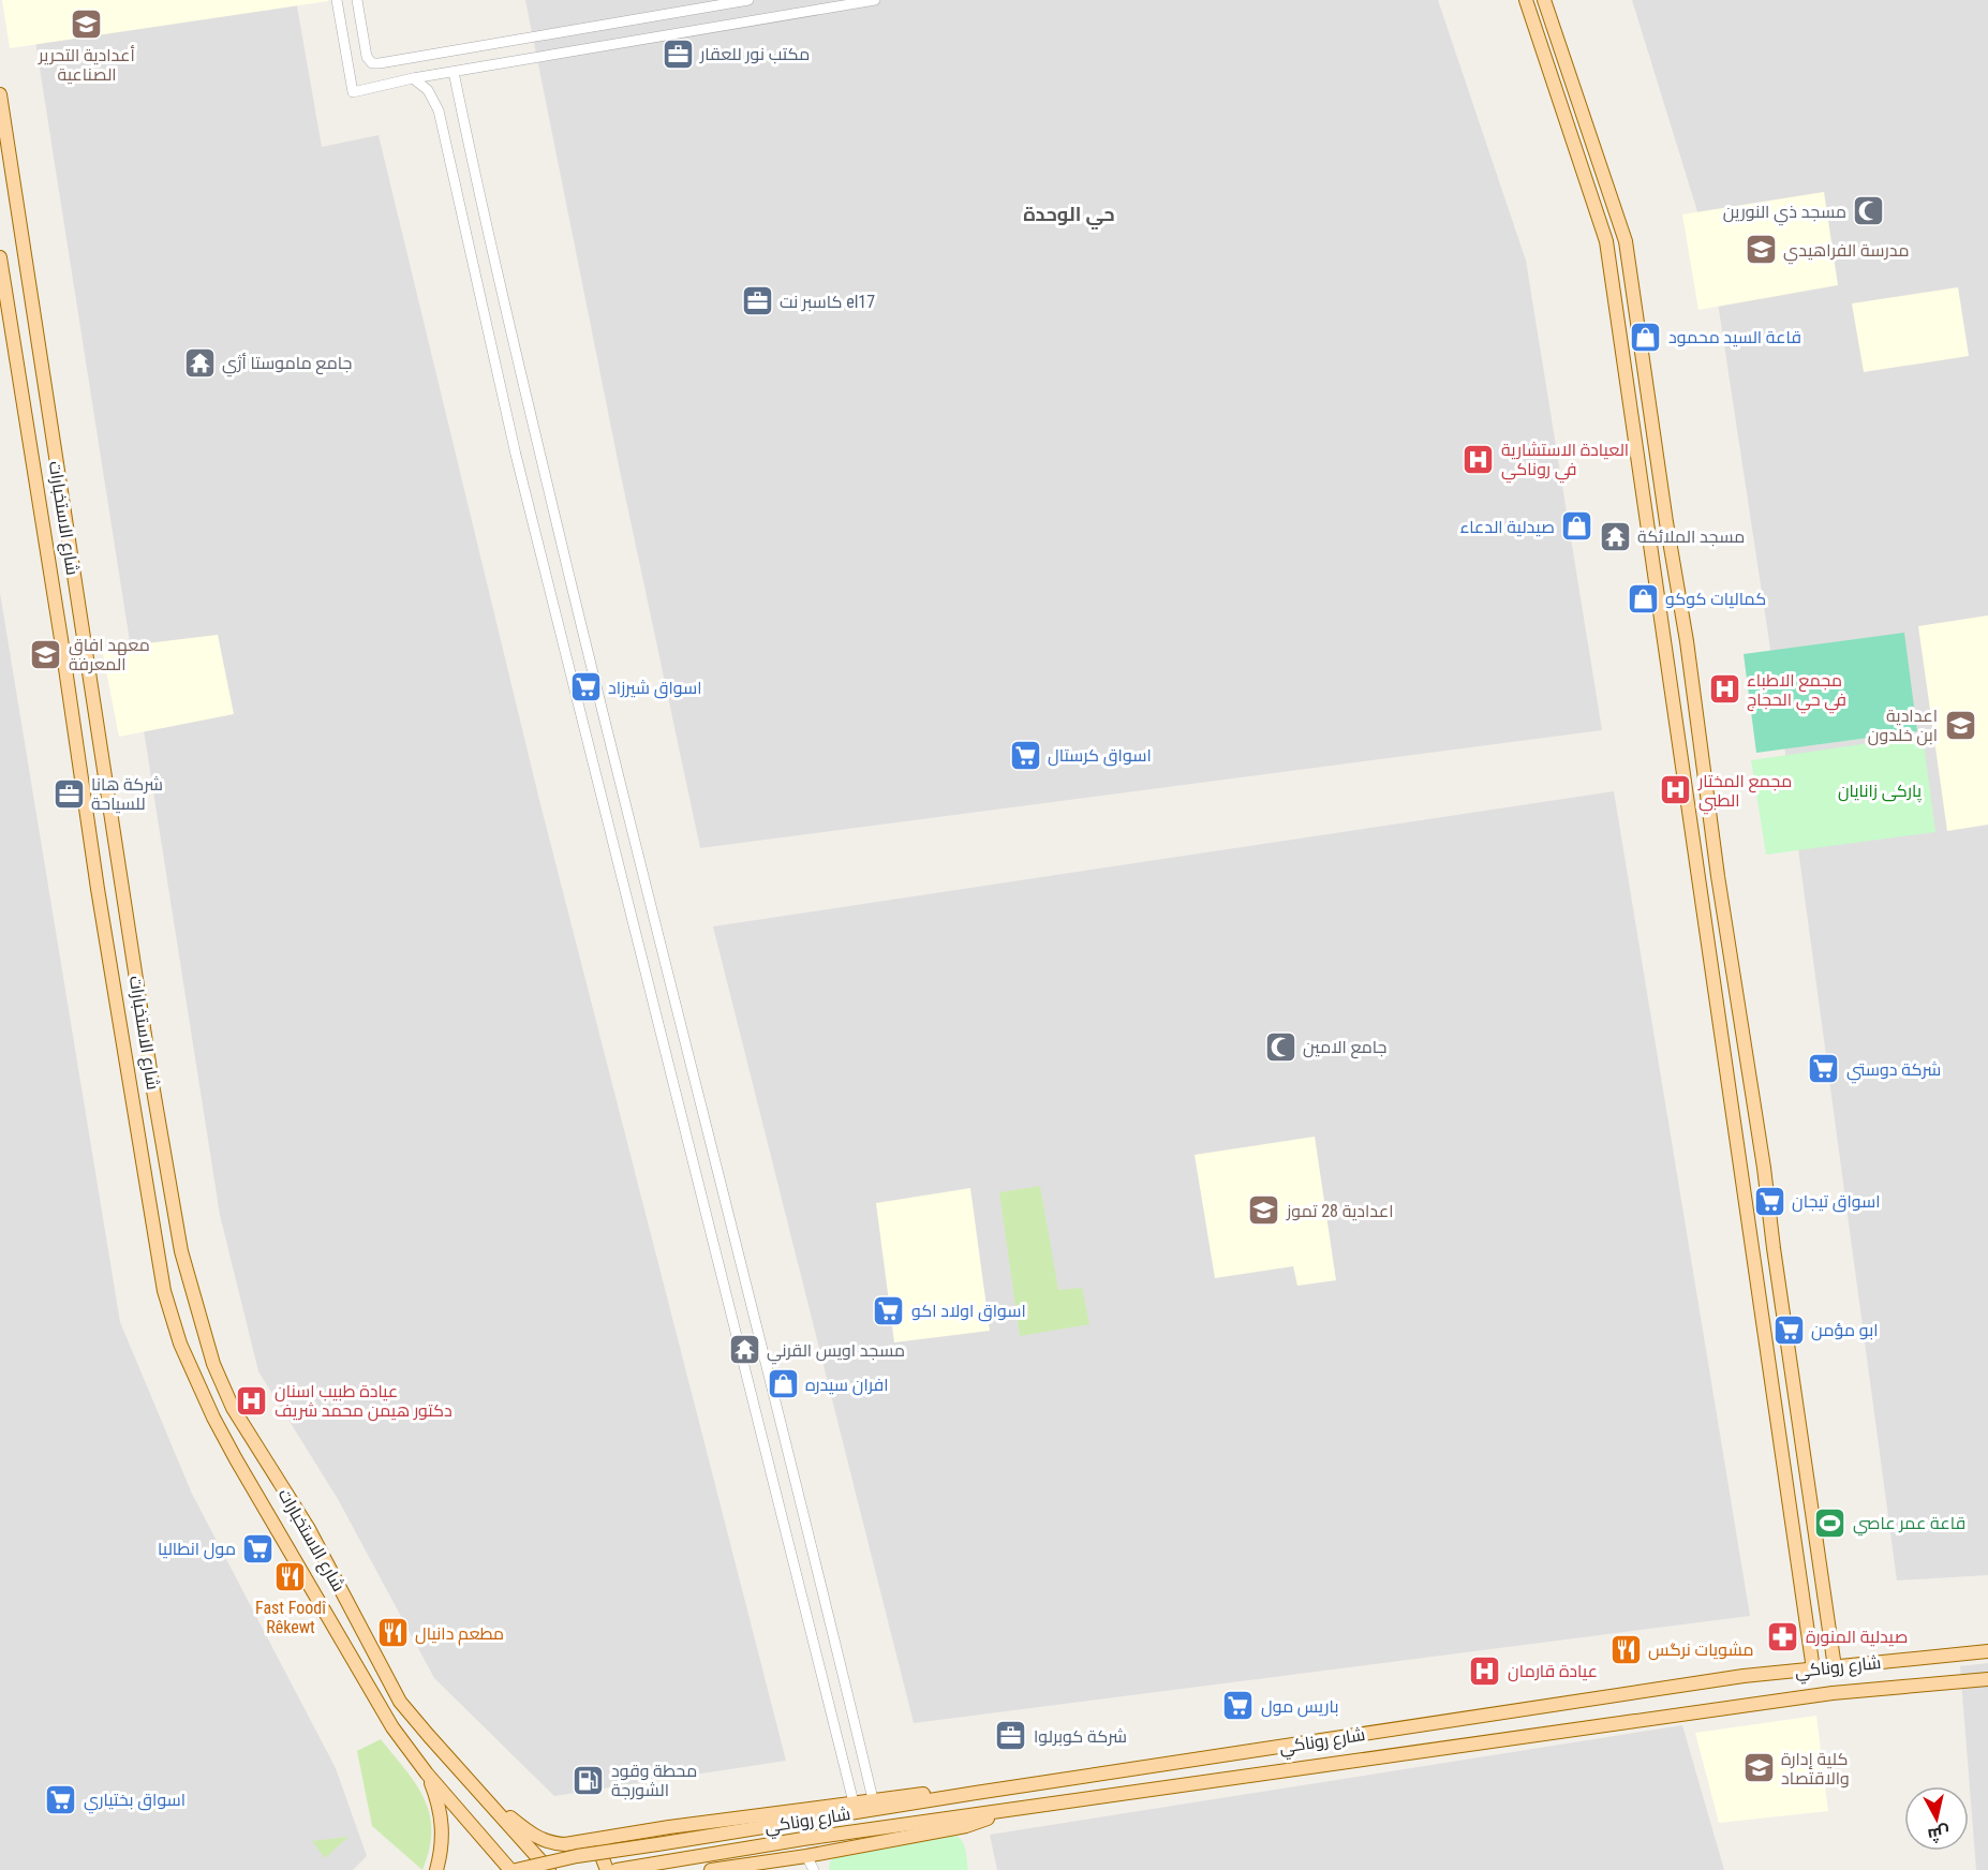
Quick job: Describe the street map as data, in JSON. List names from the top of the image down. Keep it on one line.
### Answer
{"streets":{"main road":["شارع الاستخبارات","شارع روناكي"]},"districts":["حي الوحدة"],"parks":["پارکی زانایان"],"places":{"school or university":["أعدادية التحرير الصناعية","مدرسة الفراهيدي","معهد افاق المعرفة","اعدادية ابن خلدون","اعدادية 28 تموز","كلية إدارة والاقتصاد"],"office":["مكتب نور للعقار","كاسبر نت el17","شركة هانا للسياحة","شركة كوبرلوا"],"mosque":["مسجد ذي النورين","جامع الامين"],"shop":["قاعة السيد محمود","صيدلية الدعاء","كماليات كوكو","افران سيدره"],"temple":["جامع ماموستا أژي","مسجد الملائكة","مسجد اويس القرني"],"hospital":["العيادة الاستشارية في روناكي","مجمع الاطباء في حي الحجاج","مجمع المختار الطبي","عيادة طبيب اسنان دكتور هيمن محمد شريف","عيادة قارمان"],"supermarket":["اسواق شيرزاد","اسواق كرستال","شركة دوستي","اسواق تيجان","اسواق اولاد اكو","ابو مؤمن","مول انطاليا","باريس مول","اسواق بختياري"],"sports":["قاعة عمر عاصي"],"restaurant":["Fast Foodî Rêkewt","مطعم دانيال","مشويات نرگس"],"pharmacy":["صيدلية المنورة"],"fuel station":["محطة وقود الشورجة"]},"north":"bottom"}
